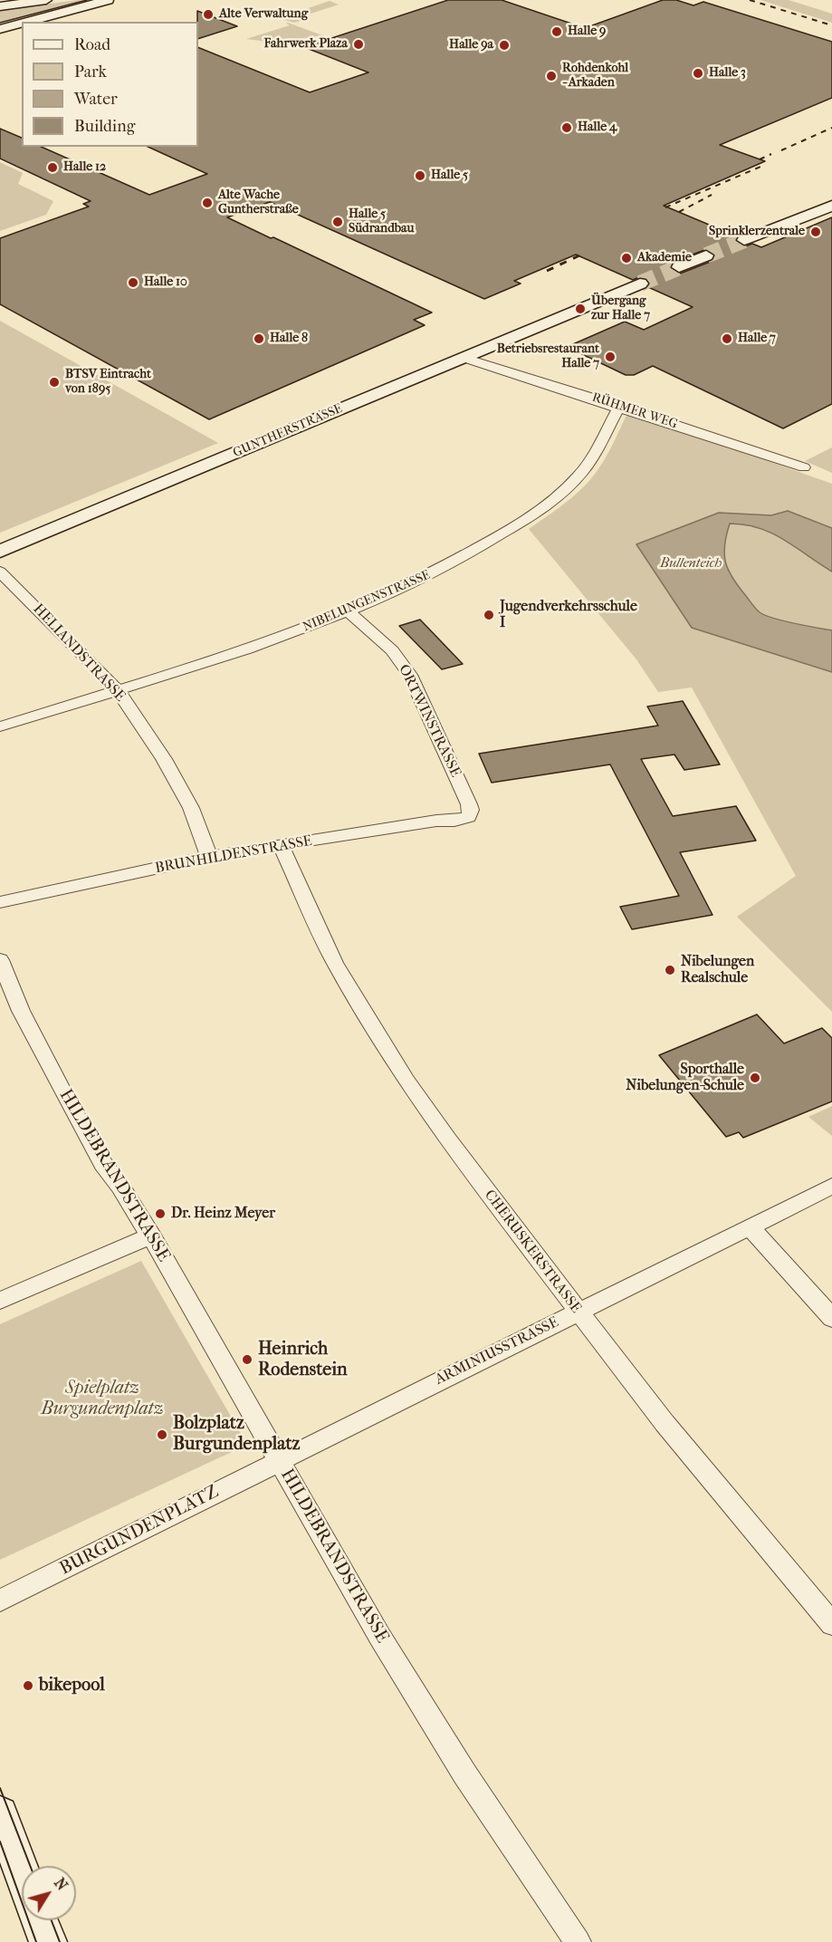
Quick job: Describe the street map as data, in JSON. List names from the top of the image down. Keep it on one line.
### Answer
{"streets":{"street":["RÜHMER WEG","GUNTHERSTRASSE","NIBELUNGENSTRASSE","HELIANDSTRASSE","ORTWINSTRASSE","BRUNHILDENSTRASSE","HILDEBRANDSTRASSE","CHERUSKERSTRASSE","ARMINIUSSTRASSE","BURGUNDENPLATZ"]},"crossings":[["RÜHMER WEG","GUNTHERSTRASSE"],["RÜHMER WEG","NIBELUNGENSTRASSE"],["NIBELUNGENSTRASSE","HELIANDSTRASSE"],["NIBELUNGENSTRASSE","ORTWINSTRASSE"],["HELIANDSTRASSE","BRUNHILDENSTRASSE"],["ORTWINSTRASSE","BRUNHILDENSTRASSE"],["BRUNHILDENSTRASSE","CHERUSKERSTRASSE"],["HILDEBRANDSTRASSE","ARMINIUSSTRASSE"],["HILDEBRANDSTRASSE","BURGUNDENPLATZ"],["CHERUSKERSTRASSE","ARMINIUSSTRASSE"],["ARMINIUSSTRASSE","BURGUNDENPLATZ"]],"water":["Bullenteich"],"parks":["Spielplatz Burgundenplatz"],"places":["Alte Verwaltung","Halle 9","Fahrwerk Plaza","Halle 9a","Halle 3","Rohdenkohl - Arkaden","Halle 4","Halle 12","Halle 5","Alte Wache Guntherstraße","Halle 5 Südrandbau","Sprinklerzentrale","Akademie","Halle 10","Übergang zur Halle 7","Halle 8","Halle 7","Betriebsrestaurant Halle 7","BTSV Eintracht von 1895","Jugendverkehrsschule I","Nibelungen Realschule","Sporthalle Nibelungen-Schule","Dr. Heinz Meyer","Heinrich Rodenstein","Bolzplatz Burgundenplatz","bikepool"],"legend":["Road","Park","Water","Building"],"north":"top right"}
